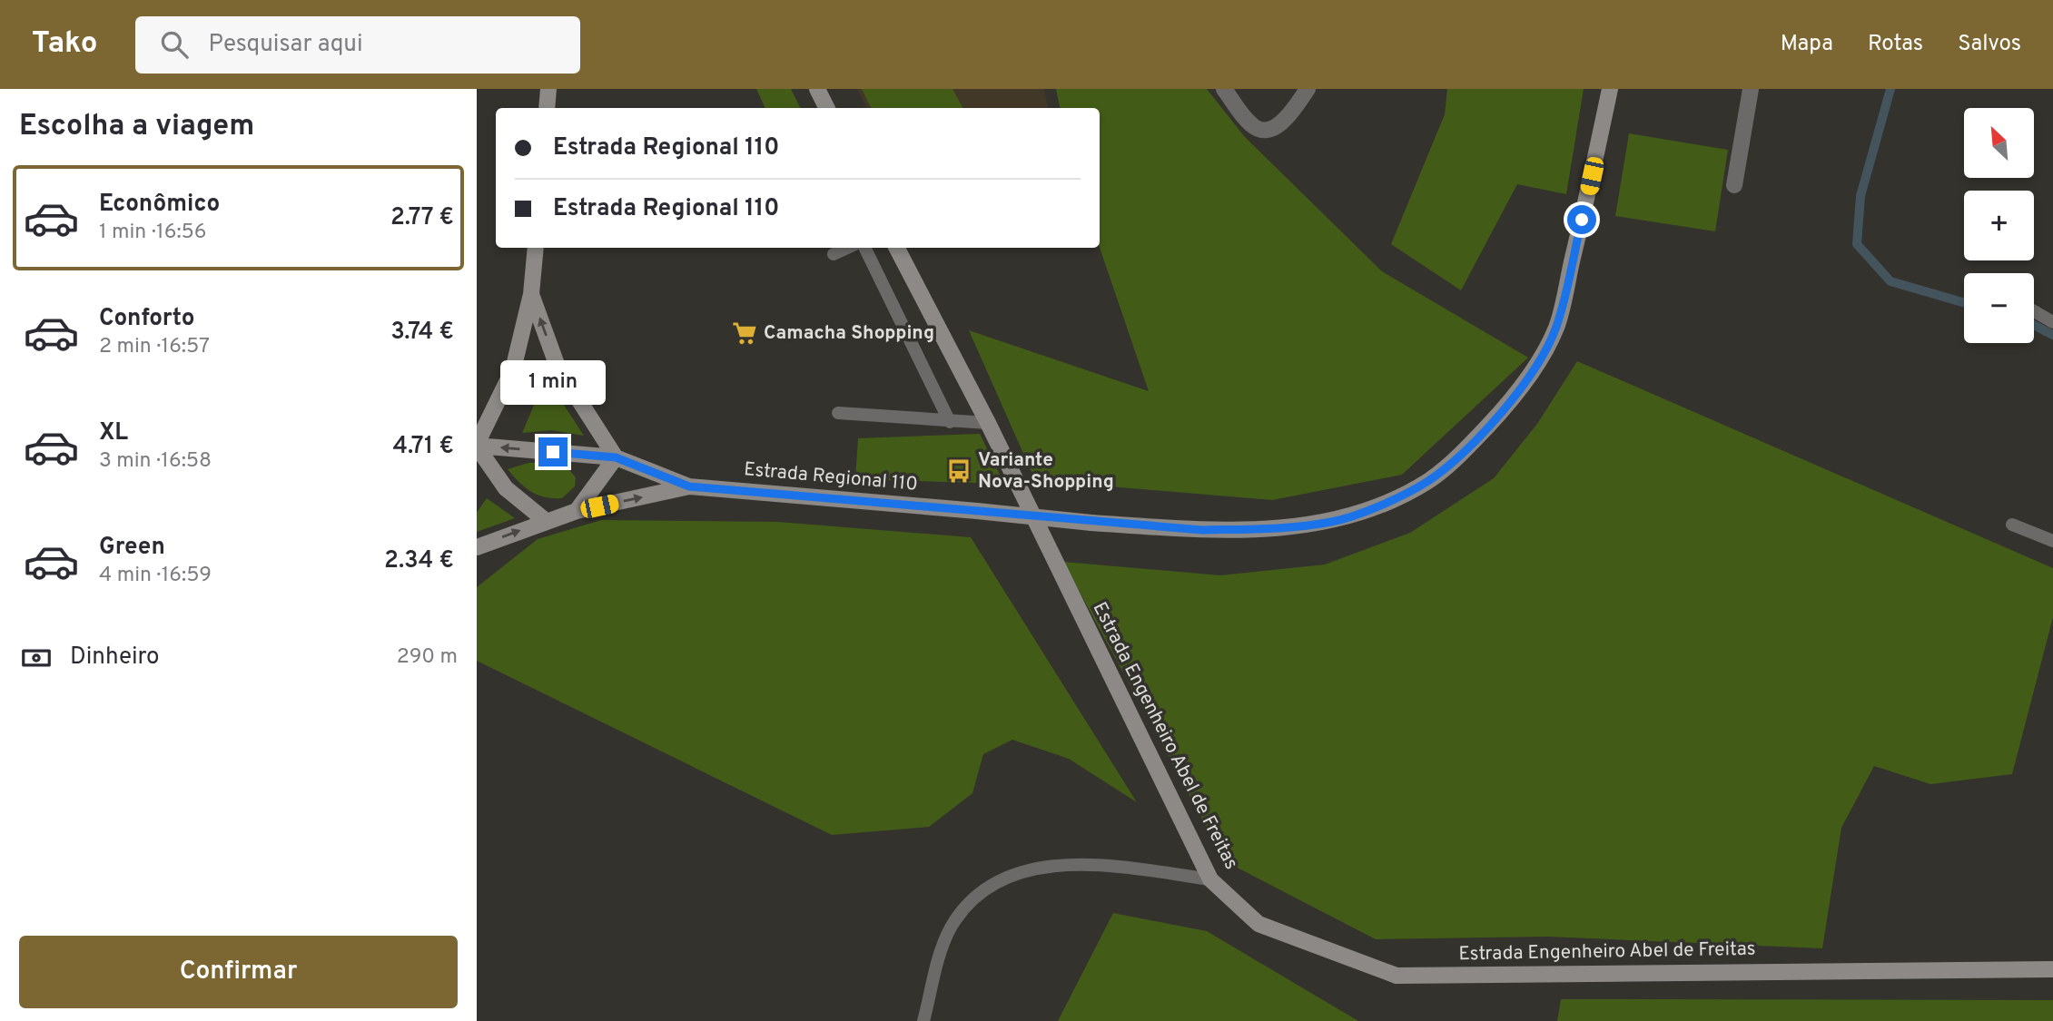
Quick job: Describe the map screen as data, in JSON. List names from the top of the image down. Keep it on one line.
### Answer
{"streets":{"main road":["Estrada Regional 110","Estrada Engenheiro Abel de Freitas"]},"places":{"supermarket":["Camacha Shopping"],"bus stop":["Variante Nova-Shopping"]},"north":"top left","page":{"header":"Tako","search":"Pesquisar aqui","nav":["Mapa","Rotas","Salvos"],"heading":"Escolha a viagem","map_buttons":["+","−"],"banner":["Estrada Regional 110","Estrada Regional 110"],"list":[{"name":"Econômico","note":"1 min · 16:56","value":"2.77 €"},{"name":"Conforto","note":"2 min · 16:57","value":"3.74 €"},{"name":"XL","note":"3 min · 16:58","value":"4.71 €"},{"name":"Green","note":"4 min · 16:59","value":"2.34 €"}],"bubble":"1 min","pay":["Dinheiro","290 m"],"buttons":"Confirmar"}}
